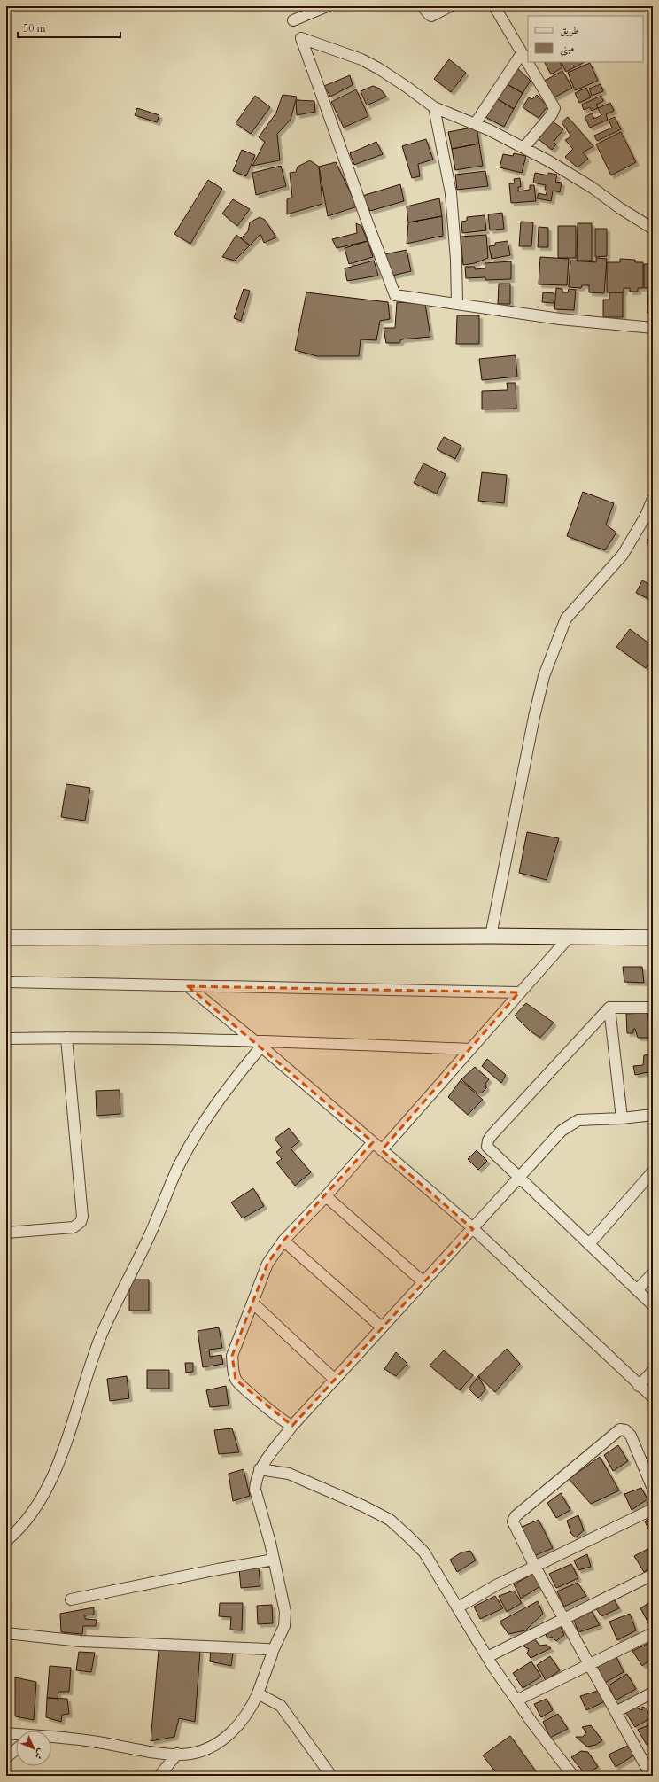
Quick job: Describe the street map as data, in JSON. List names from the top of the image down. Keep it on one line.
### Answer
{"legend":["طريق","مبنى"],"scale_bar":"50 m","north":"bottom right"}
